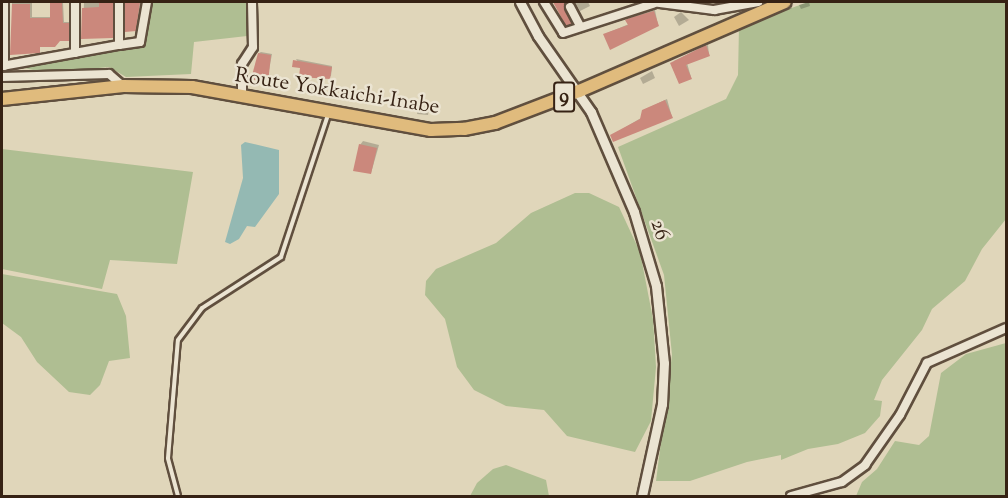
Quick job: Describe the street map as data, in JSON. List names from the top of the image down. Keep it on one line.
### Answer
{"streets":{"main road":["Route Yokkaichi-Inabe","9"],"street":["26"]},"crossings":[["Route Yokkaichi-Inabe","26"]]}
